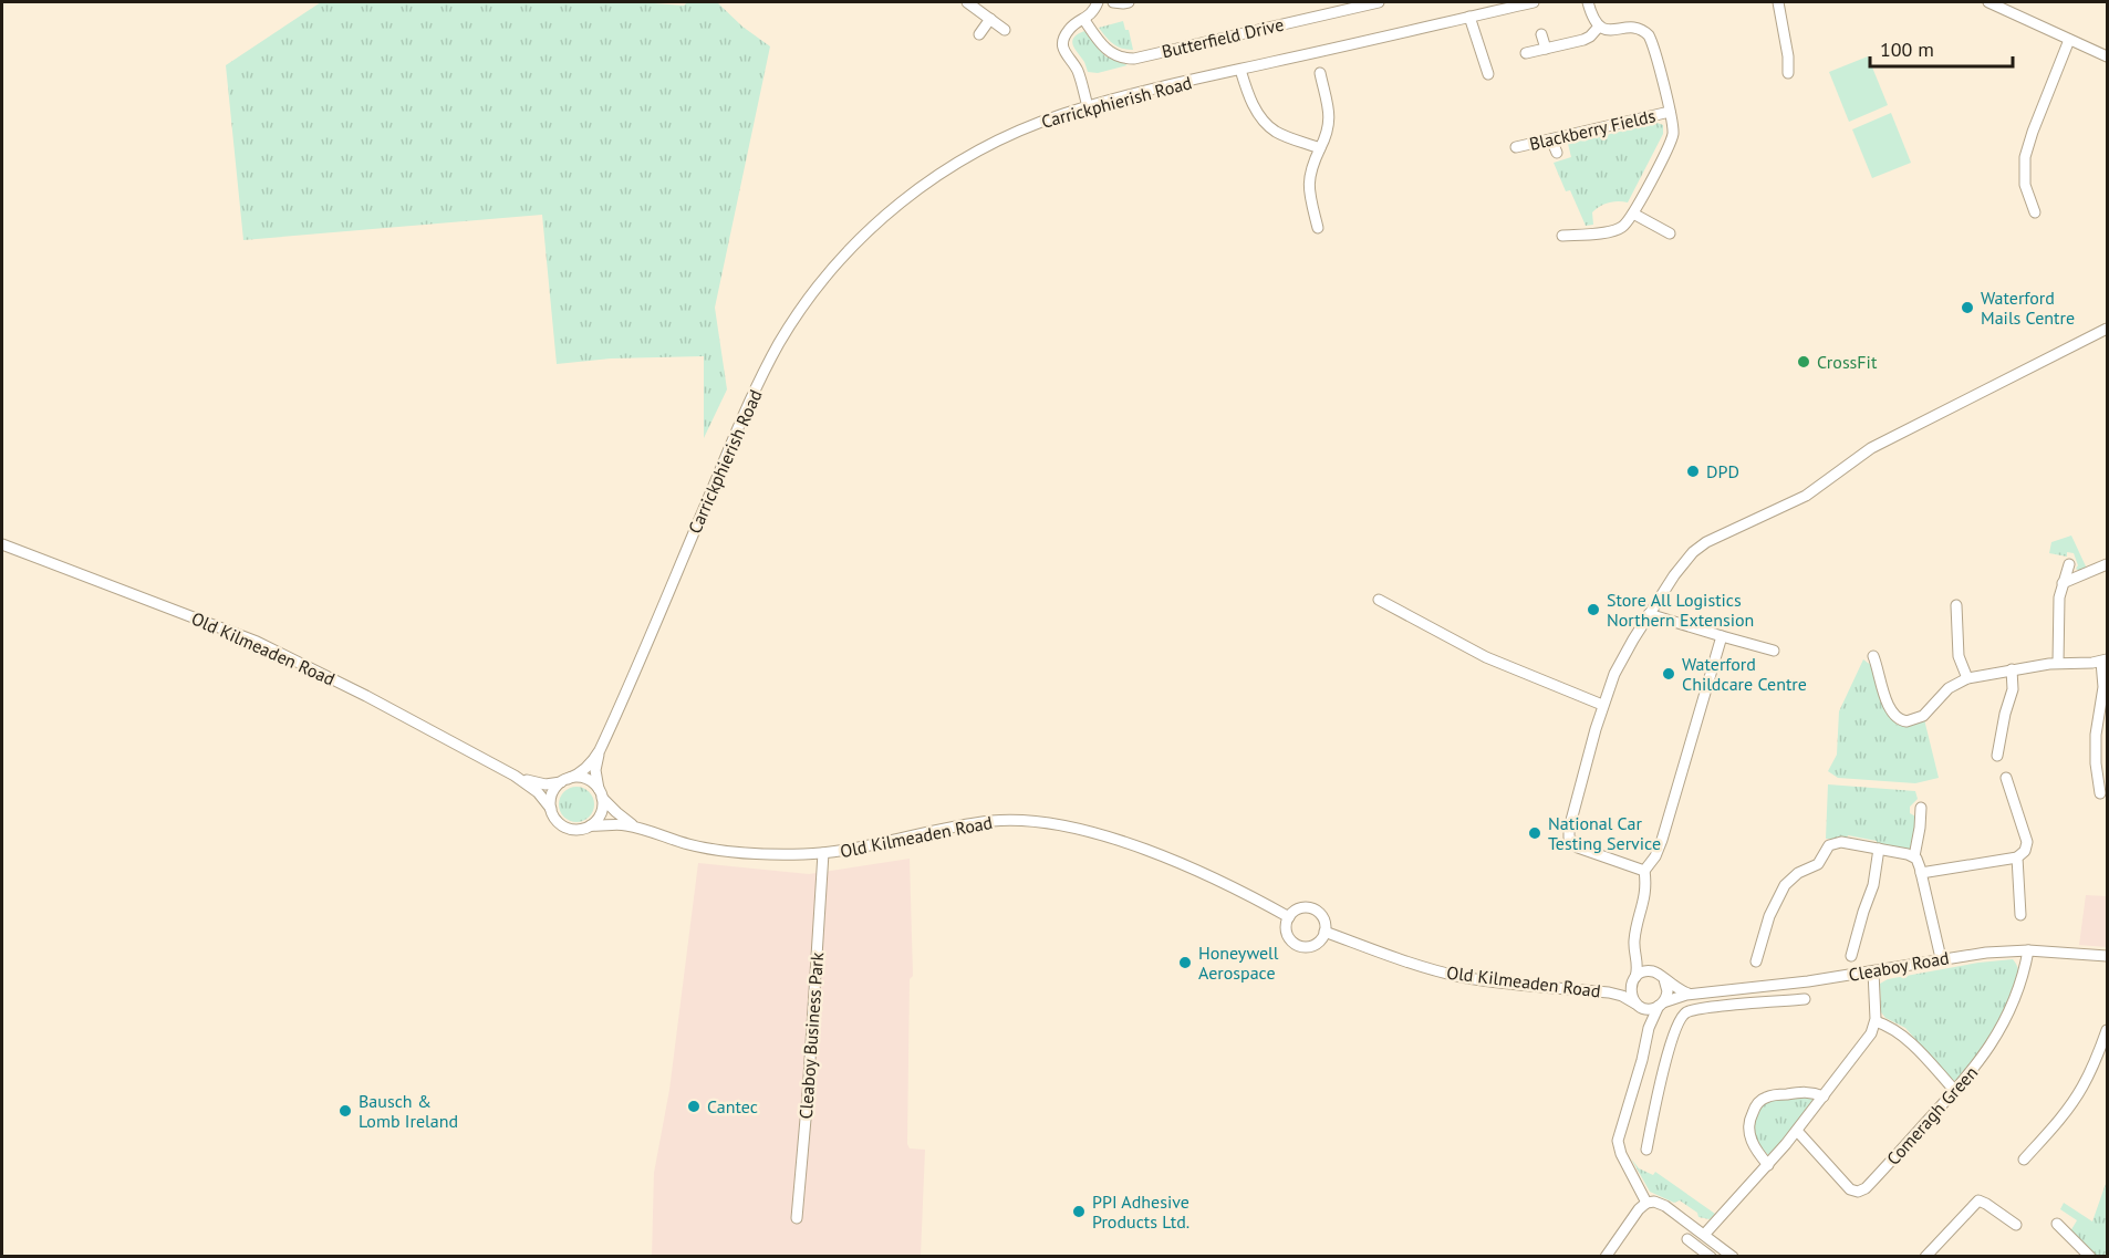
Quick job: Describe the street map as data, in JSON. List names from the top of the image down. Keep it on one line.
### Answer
{"streets":{"street":["Butterfield Drive","Carrickphierish Road","Blackberry Fields","Old Kilmeaden Road","Cleaboy Road","Cleaboy Business Park","Comeragh Green"]},"crossings":[["Carrickphierish Road","Old Kilmeaden Road"],["Old Kilmeaden Road","Cleaboy Road"],["Old Kilmeaden Road","Cleaboy Business Park"],["Cleaboy Road","Comeragh Green"]],"places":["Waterford Mails Centre","CrossFit","DPD","Store All Logistics Northern Extension","Waterford Childcare Centre","National Car Testing Service","Honeywell Aerospace","Cantec","Bausch & Lomb Ireland","PPI Adhesive Products Ltd."],"scale_bar":"100 m"}
